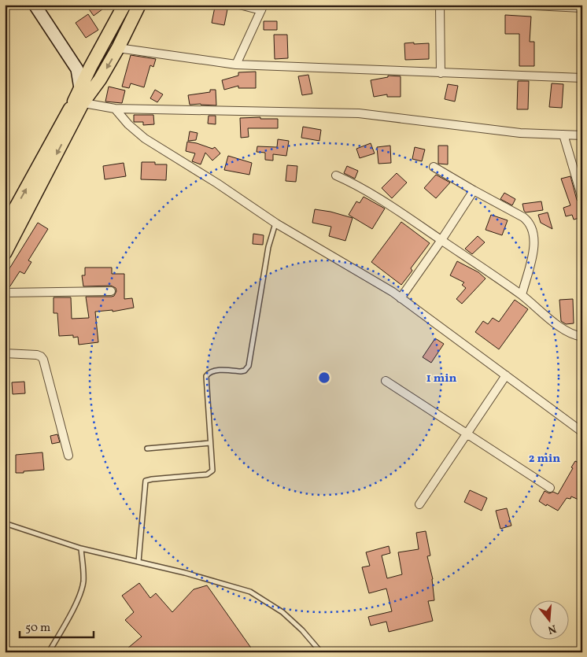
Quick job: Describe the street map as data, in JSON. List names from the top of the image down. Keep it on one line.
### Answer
{"scale_bar":"50 m","north":"bottom","rings":["1 min","2 min"]}
